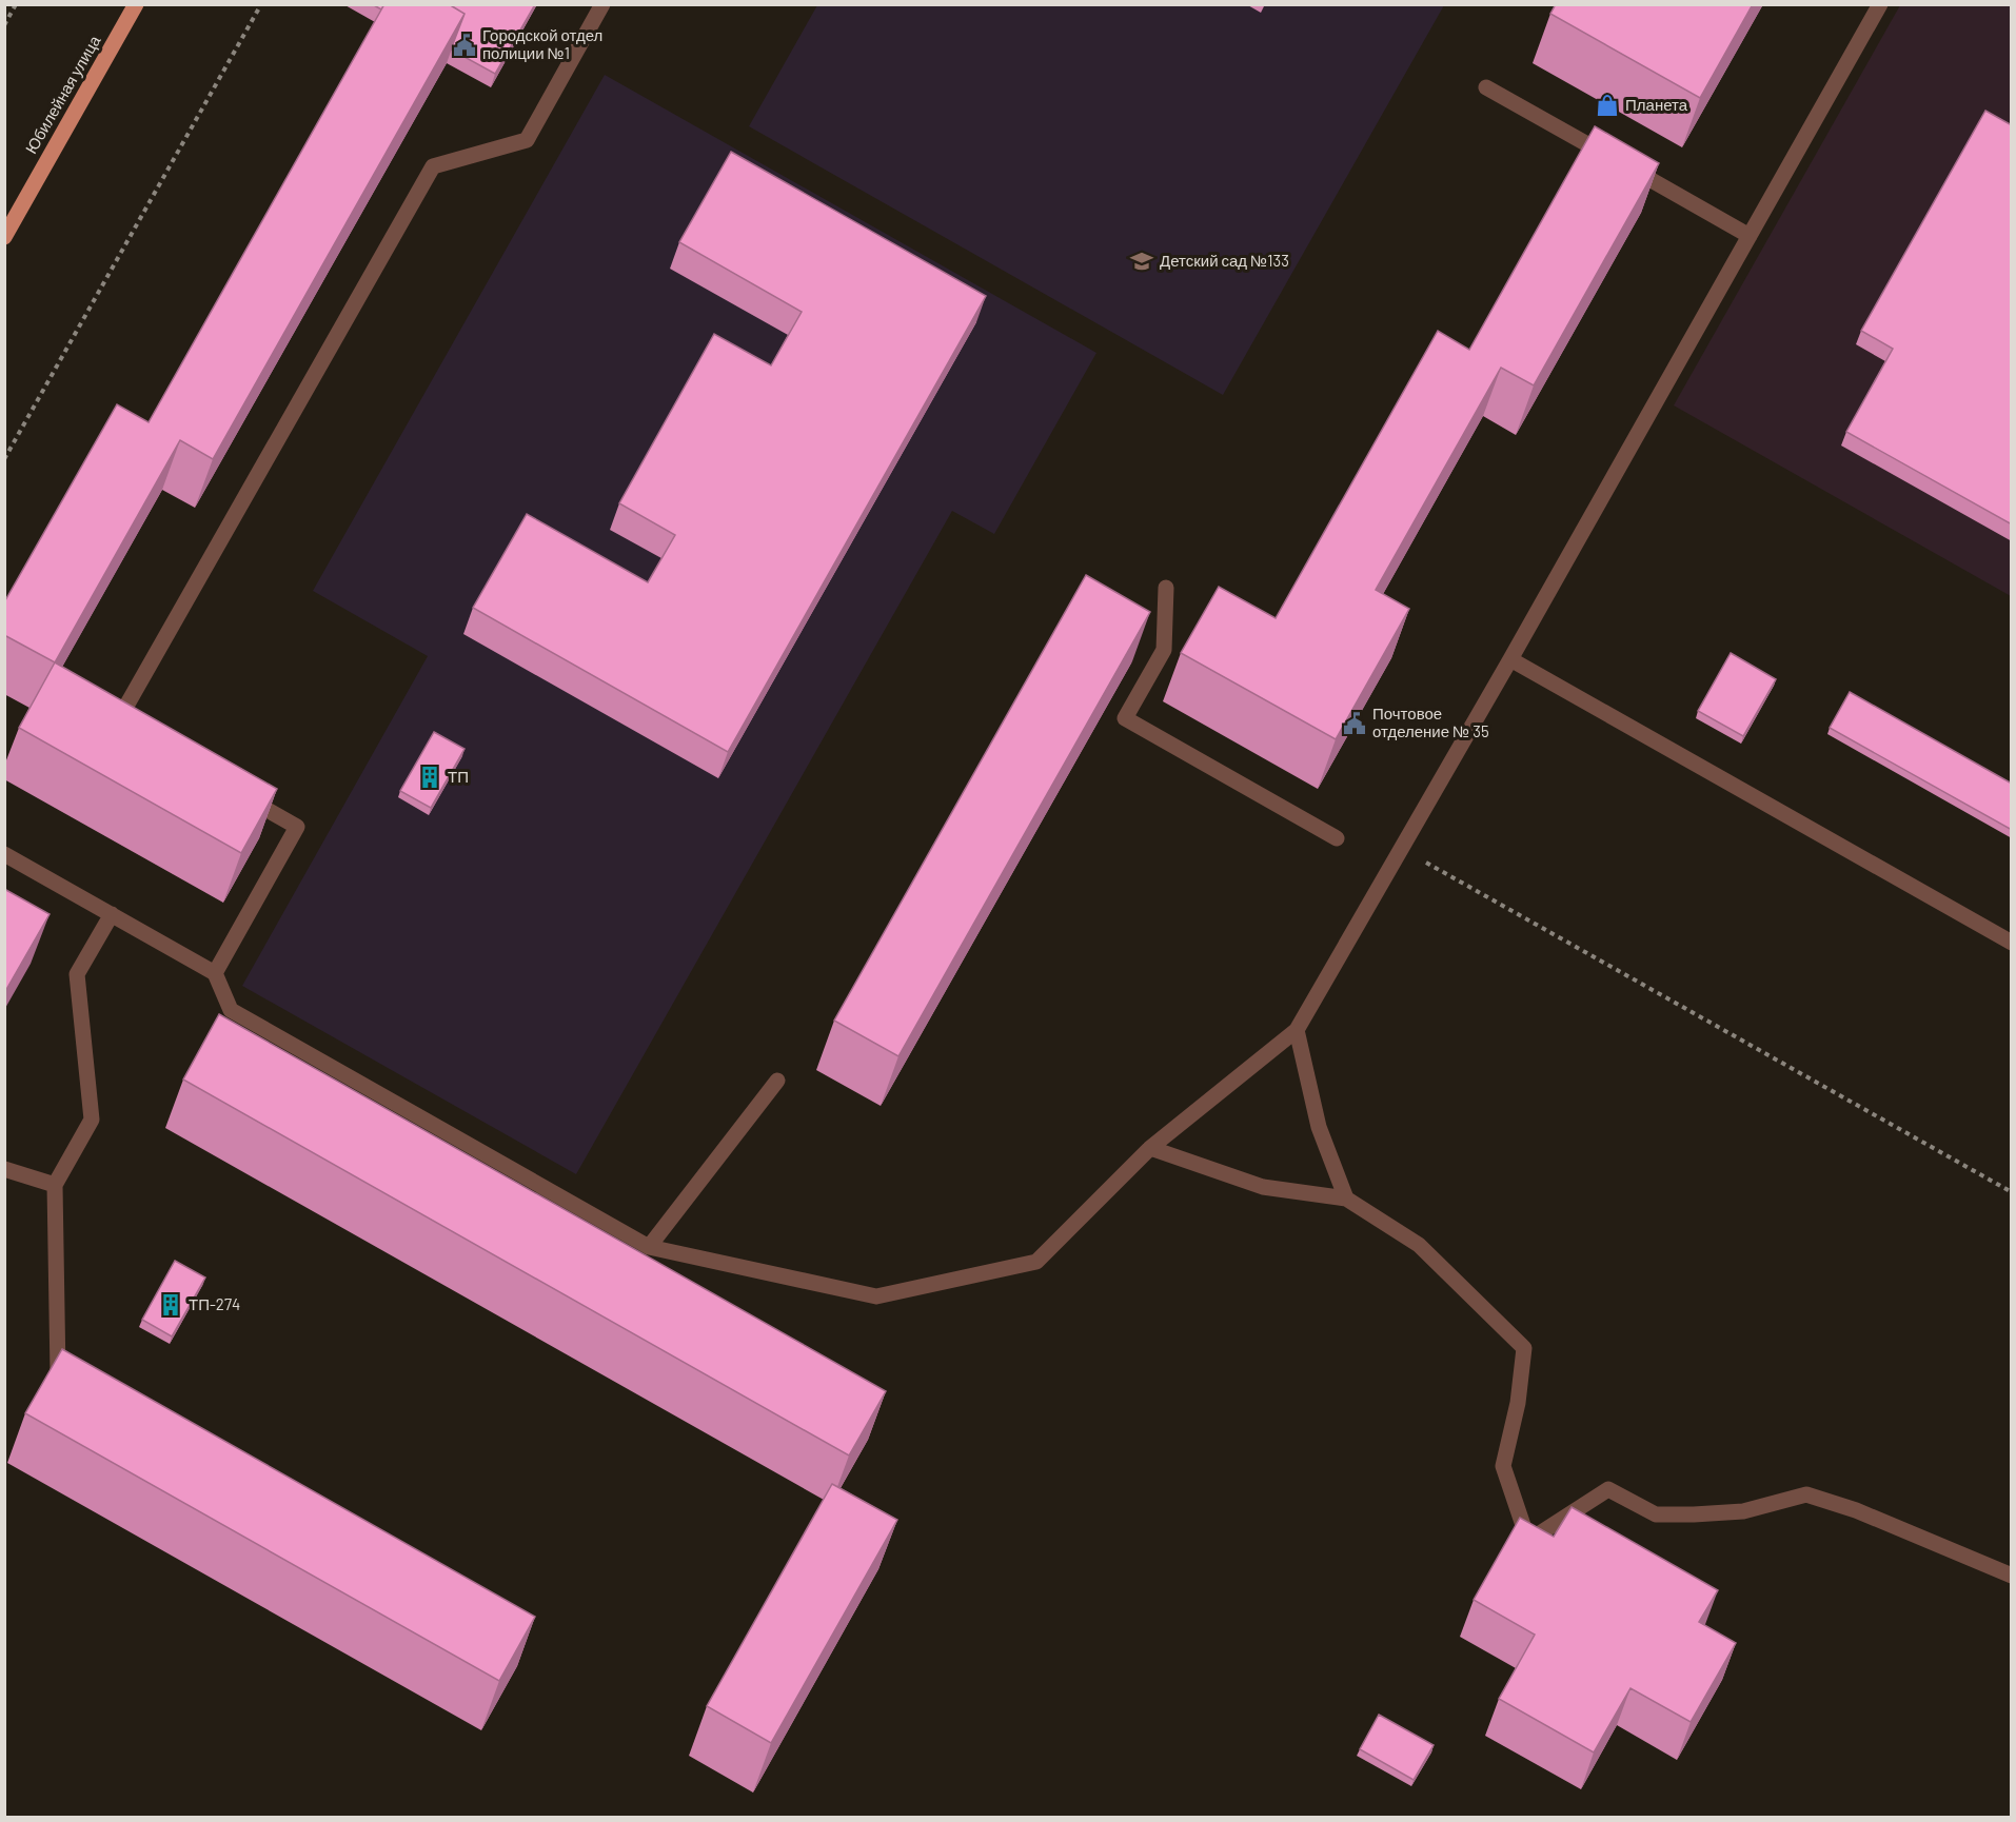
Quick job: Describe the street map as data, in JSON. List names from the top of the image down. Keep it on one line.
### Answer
{"streets":{"main road":["Юбилейная улица"]},"places":{"public building":["Городской отдел полиции №1","Почтовое отделение № 35"],"shop":["Планета"],"school or university":["Детский сад №133"],"building":["ТП","ТП-274"]}}
